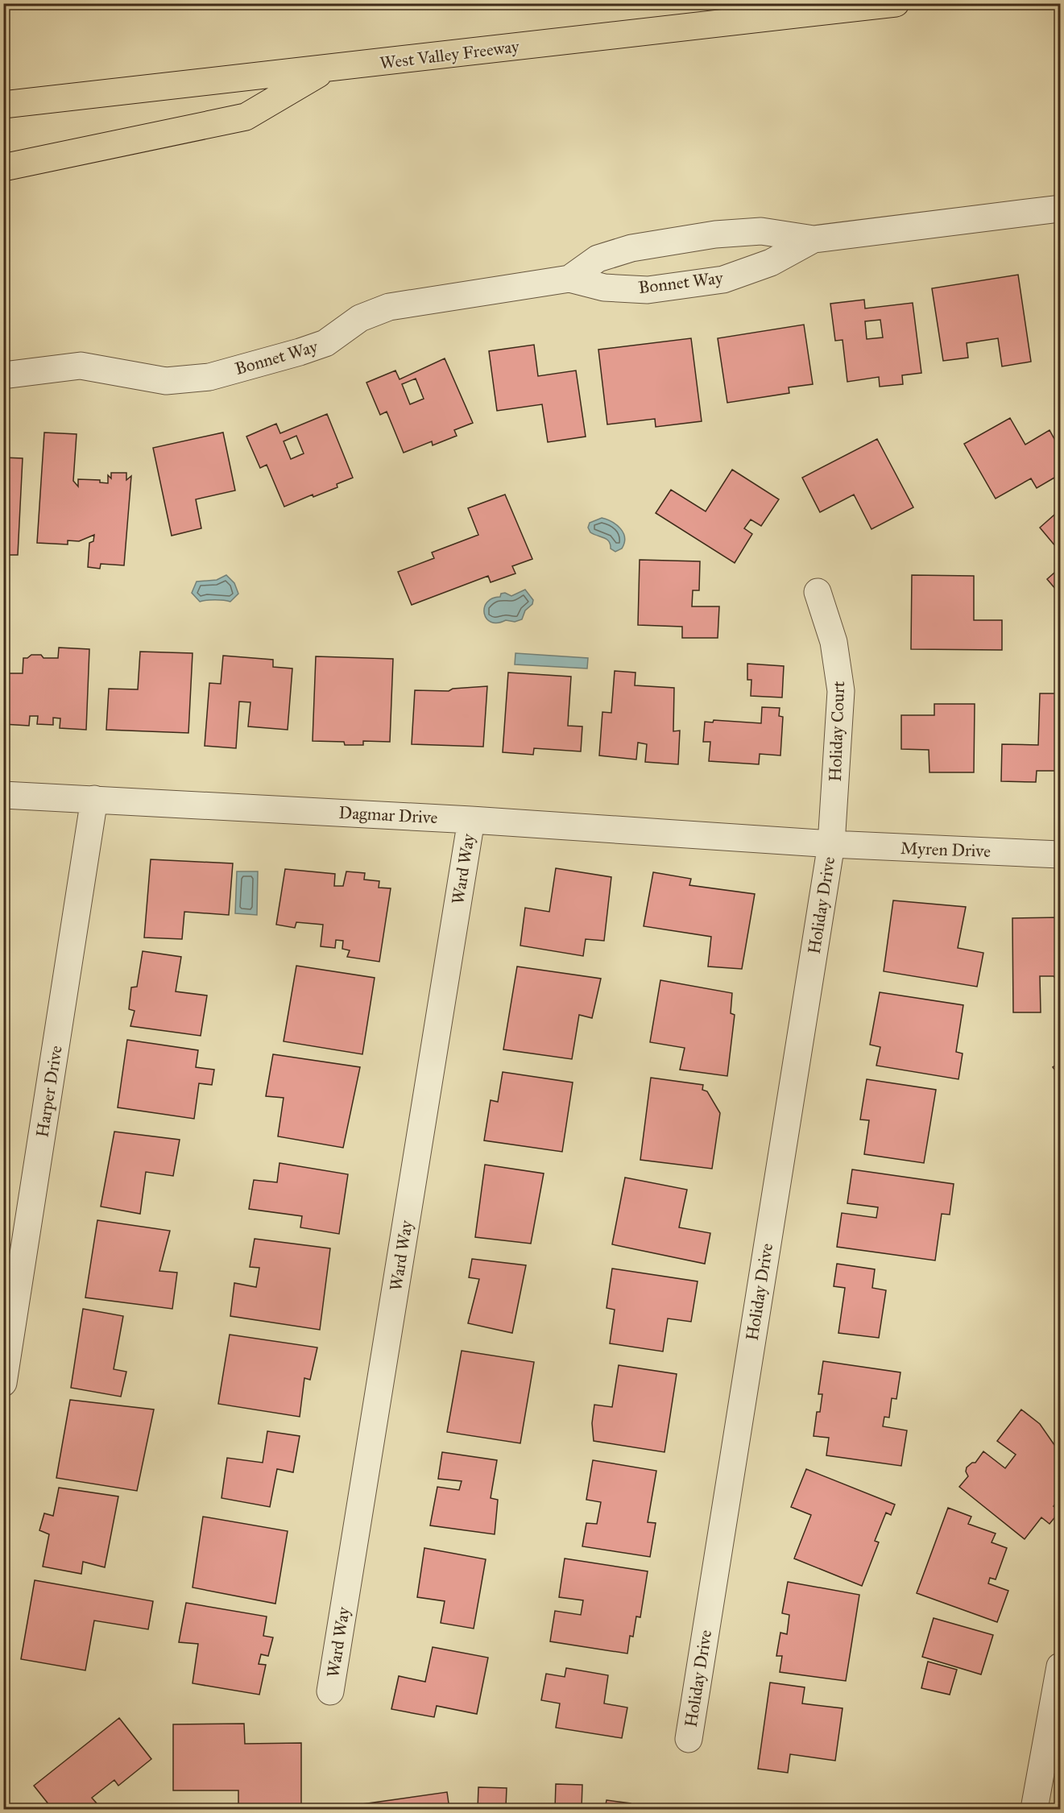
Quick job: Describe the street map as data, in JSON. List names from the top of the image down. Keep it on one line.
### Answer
{"streets":{"highway":["West Valley Freeway"],"street":["Bonnet Way","Holiday Court","Dagmar Drive","Myren Drive","Ward Way","Holiday Drive","Harper Drive"]},"crossings":[["Holiday Court","Dagmar Drive"],["Holiday Court","Myren Drive"],["Holiday Court","Holiday Drive"],["Dagmar Drive","Myren Drive"],["Dagmar Drive","Ward Way"],["Dagmar Drive","Holiday Drive"],["Dagmar Drive","Harper Drive"],["Myren Drive","Holiday Drive"]]}
